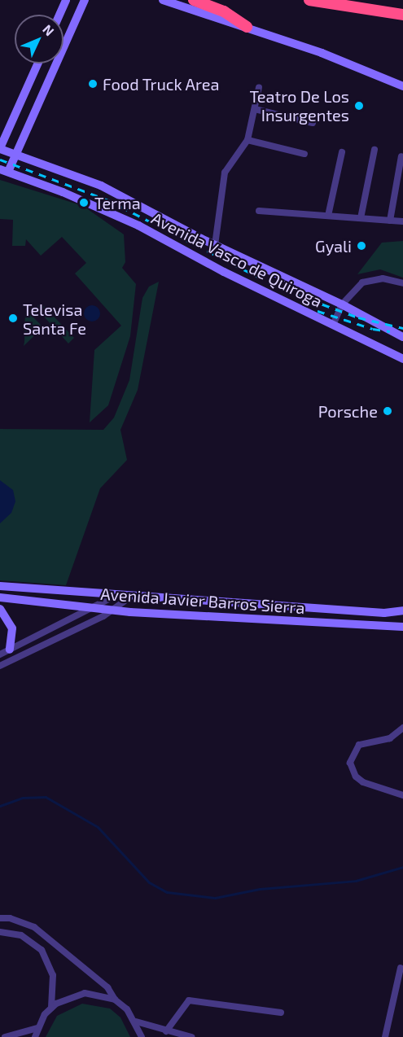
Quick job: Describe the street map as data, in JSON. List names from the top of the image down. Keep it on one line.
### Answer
{"streets":{"street":["Avenida Vasco de Quiroga","Avenida Javier Barros Sierra"]},"places":["Food Truck Area","Teatro De Los Insurgentes","Terma","Gyali","Televisa Santa Fe","Porsche"],"north":"top right"}
